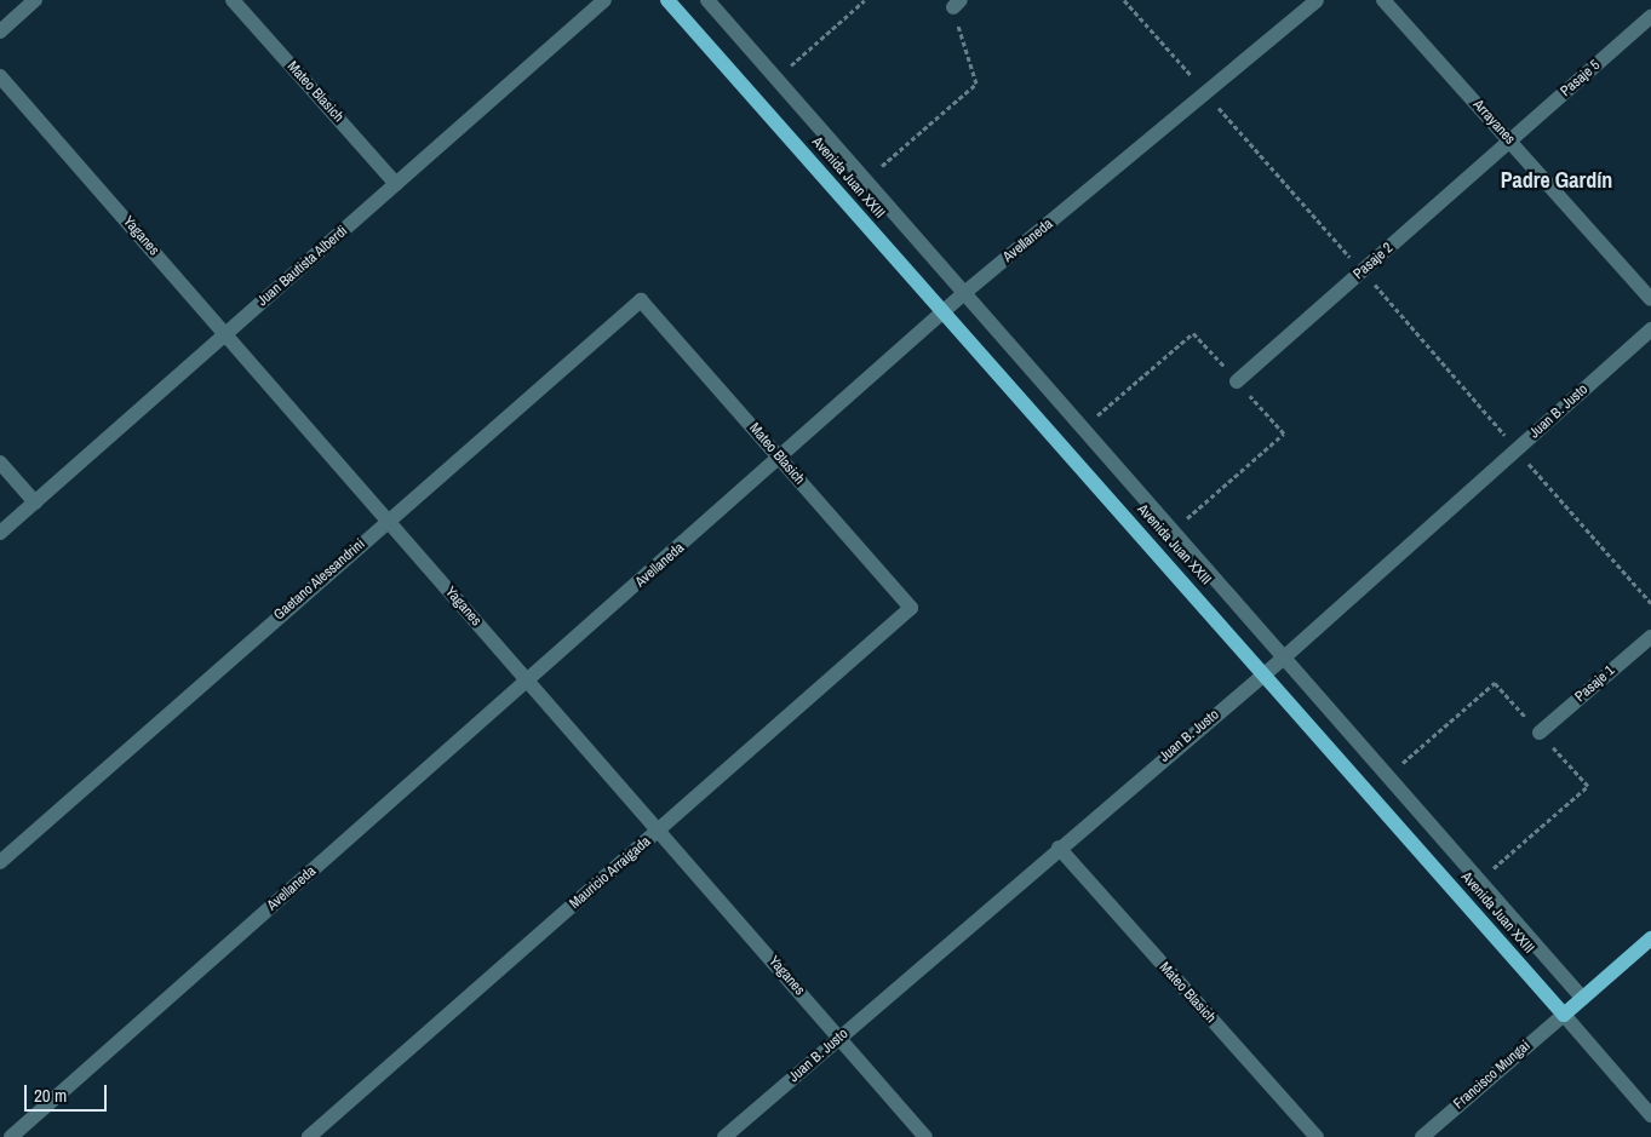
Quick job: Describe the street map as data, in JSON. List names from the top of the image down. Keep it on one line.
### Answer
{"streets":{"main road":["Avenida Juan XXIII"],"street":["Pasaje 5","Mateo Blasich","Arrayanes","Yaganes","Avellaneda","Pasaje 2","Juan Bautista Alberdi","Juan B. Justo","Gaetano Alessandrini","Pasaje 1","Mauricio Arraigada","Francisco Mungai"]},"crossings":[["Pasaje 5","Arrayanes"],["Pasaje 5","Pasaje 2"],["Mateo Blasich","Avellaneda"],["Mateo Blasich","Juan Bautista Alberdi"],["Mateo Blasich","Juan B. Justo"],["Mateo Blasich","Gaetano Alessandrini"],["Mateo Blasich","Mauricio Arraigada"],["Arrayanes","Pasaje 2"],["Avenida Juan XXIII","Avellaneda"],["Avenida Juan XXIII","Juan B. Justo"],["Avenida Juan XXIII","Francisco Mungai"],["Yaganes","Avellaneda"],["Yaganes","Juan Bautista Alberdi"],["Yaganes","Juan B. Justo"],["Yaganes","Gaetano Alessandrini"],["Yaganes","Mauricio Arraigada"]],"districts":["Padre Gardín"],"scale_bar":"20 m"}
